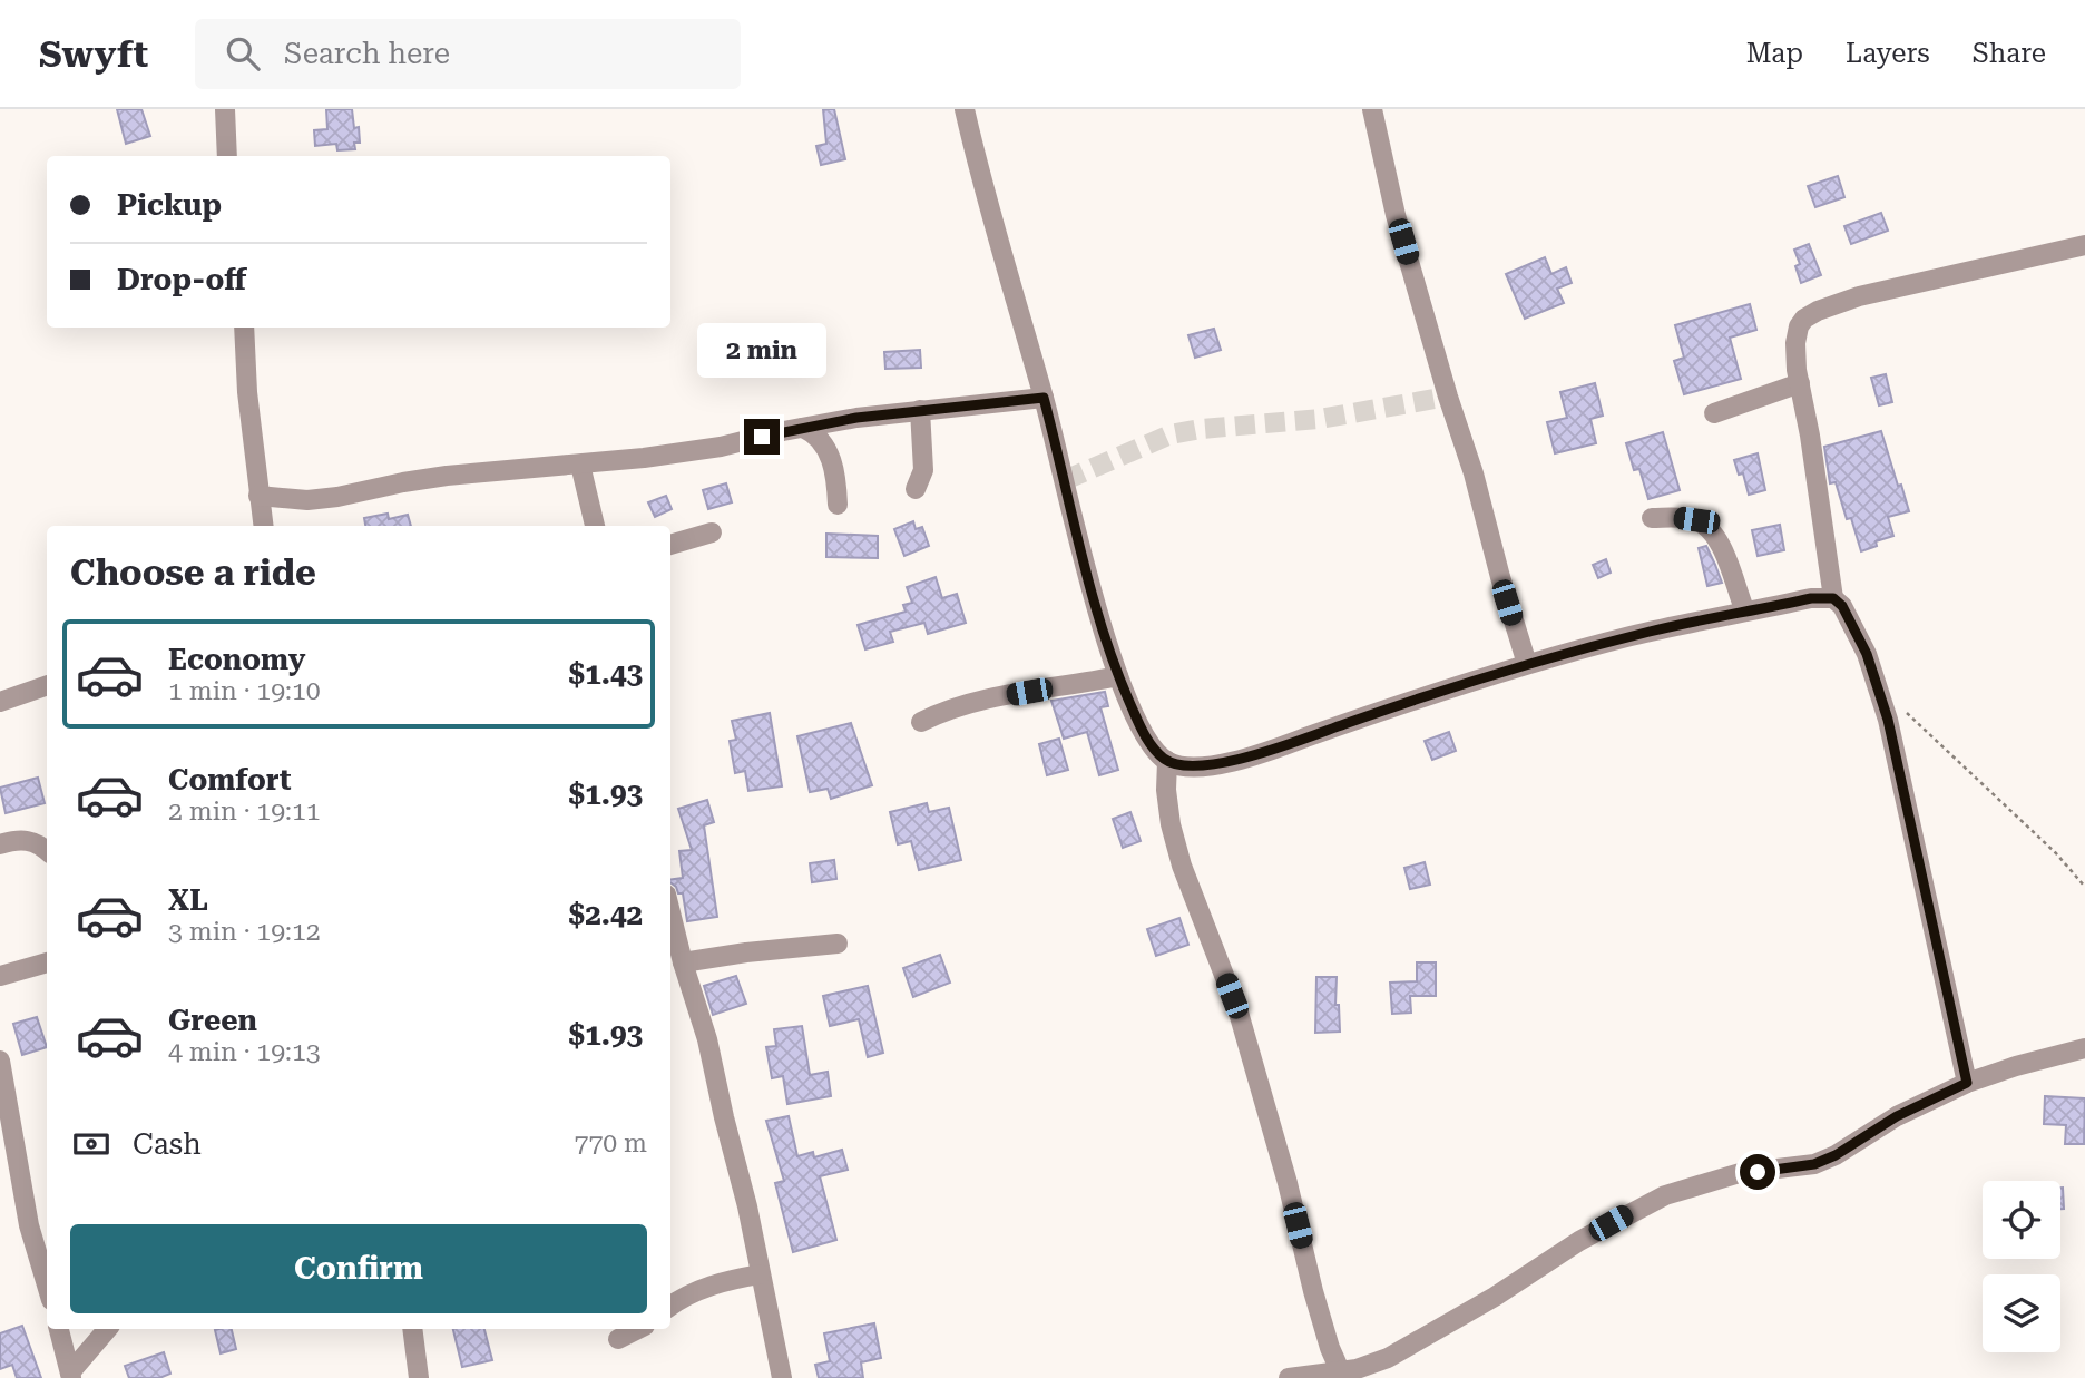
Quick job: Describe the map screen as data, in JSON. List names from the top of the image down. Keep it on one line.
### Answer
{"page":{"header":"Swyft","search":"Search here","nav":["Map","Layers","Share"],"banner":["Pickup","Drop-off"],"bubble":"2 min","heading":"Choose a ride","list":[{"name":"Economy","note":"1 min · 19:10","value":"$1.43"},{"name":"Comfort","note":"2 min · 19:11","value":"$1.93"},{"name":"XL","note":"3 min · 19:12","value":"$2.42"},{"name":"Green","note":"4 min · 19:13","value":"$1.93"}],"pay":["Cash","770 m"],"buttons":"Confirm"}}
